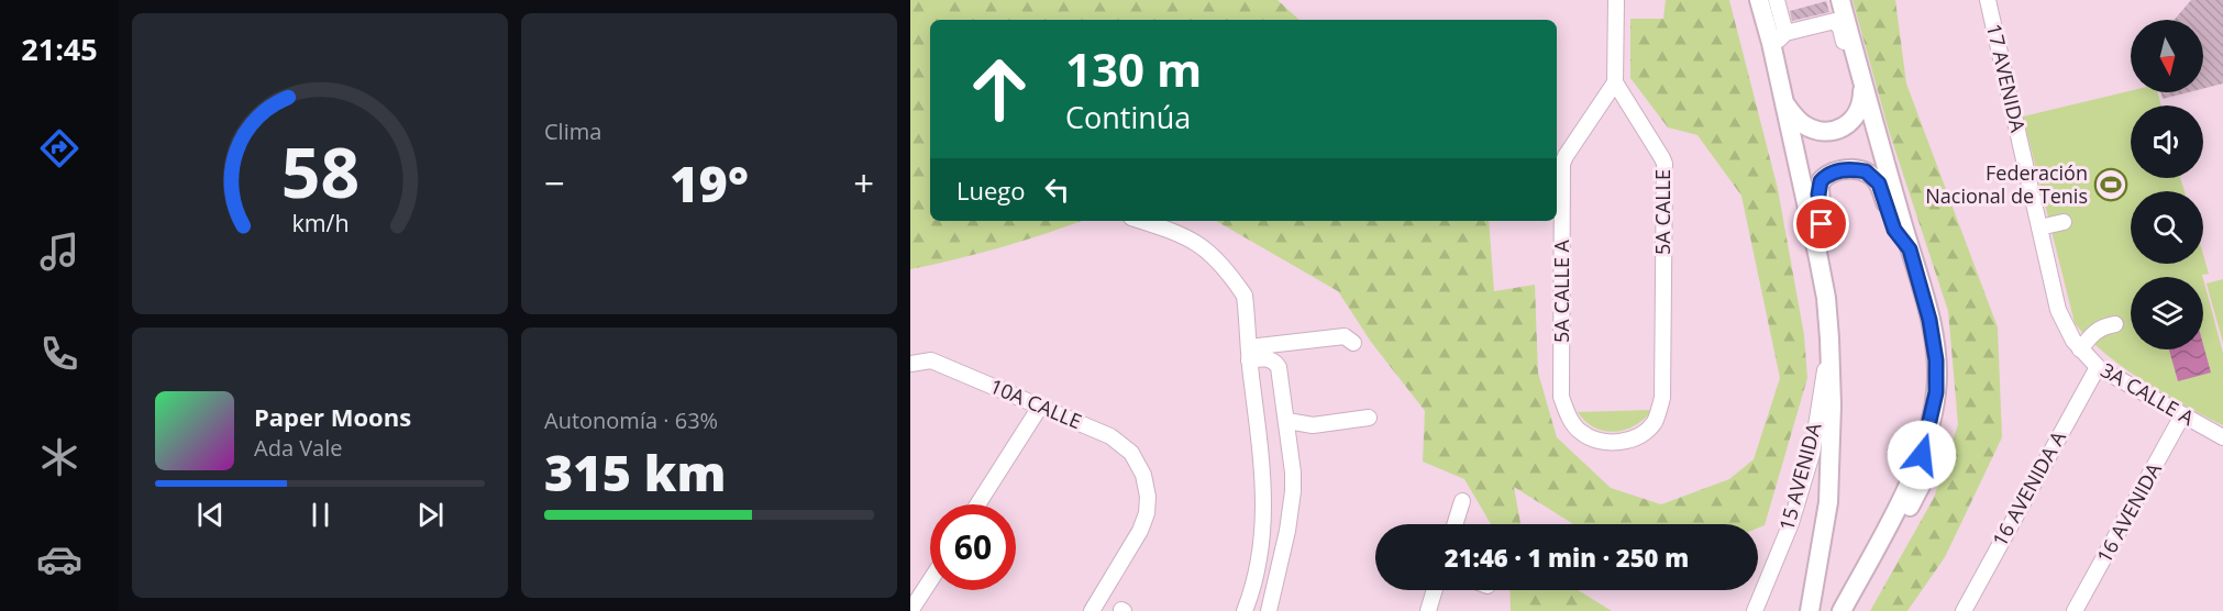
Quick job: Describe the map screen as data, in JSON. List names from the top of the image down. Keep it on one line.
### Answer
{"streets":{"street":["17 AVENIDA","5A CALLE","5A CALLE A","3A CALLE A","10A CALLE","15 AVENIDA","16 AVENIDA A","16 AVENIDA"]},"crossings":[["17 AVENIDA","3A CALLE A"],["5A CALLE","5A CALLE A"],["3A CALLE A","16 AVENIDA A"],["3A CALLE A","16 AVENIDA"]],"places":{"sports":["Federación Nacional de Tenis"]},"north":"bottom","page":{"tabs":"21:45","tile":["Clima",["Autonomía · 63%","315 km"]],"turn":["130 m","Continúa"],"heat":["−","19°","+"],"then":"Luego","song":["Paper Moons","Ada Vale"],"limit":"60","trip":"21:46 · 1 min · 250 m","gauge":["58","km/h"]}}
